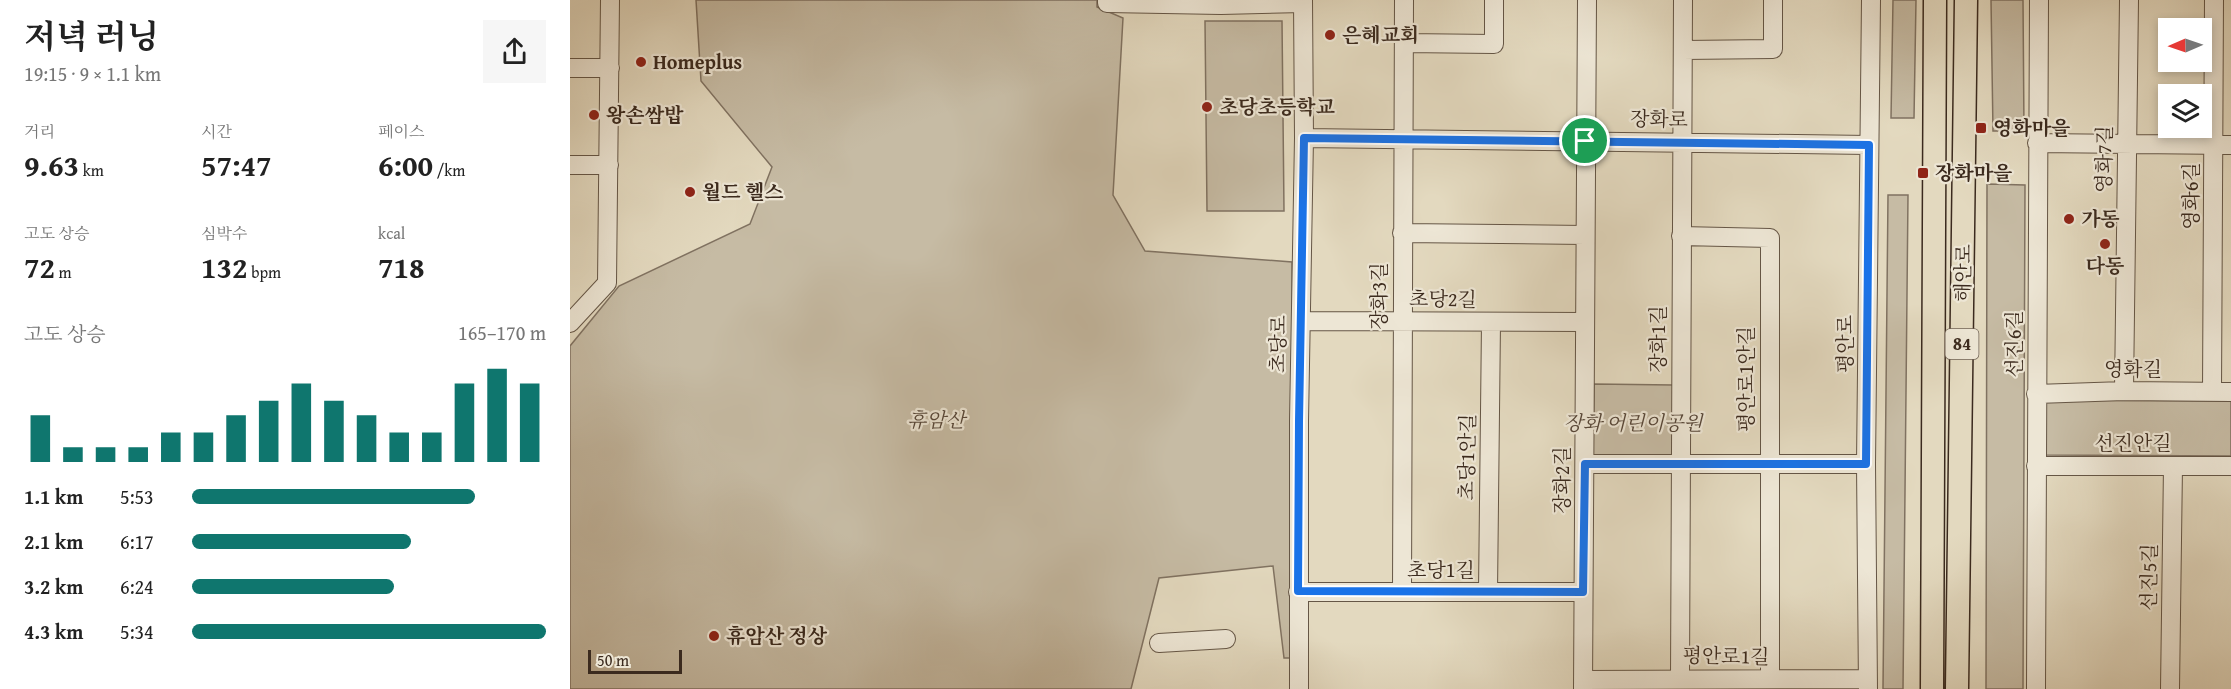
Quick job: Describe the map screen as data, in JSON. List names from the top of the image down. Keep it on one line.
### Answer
{"streets":{"main road":["해안로","84"],"street":["장화로","영화7길","영화6길","장화3길","초당2길","장화1길","초당로","평안로","선진6길","영화길","평안로1안길","선진안길","초당1안길","장화2길","초당1길","선진5길","평안로1길"]},"crossings":[["장화로","장화3길"],["장화로","장화1길"],["장화로","초당로"],["장화로","평안로"],["장화로","장화2길"],["영화7길","영화길"],["영화6길","영화길"],["장화3길","초당2길"],["장화3길","초당1길"],["초당2길","초당로"],["초당2길","초당1안길"],["초당2길","장화2길"],["장화1길","평안로1안길"],["장화1길","평안로1길"],["초당로","초당1길"],["평안로","평안로1길"],["선진6길","영화길"],["선진6길","선진안길"],["평안로1안길","평안로1길"],["선진안길","선진5길"],["초당1안길","초당1길"],["장화2길","초당1길"],["장화2길","평안로1길"]],"parks":["휴암산","장화 어린이공원"],"places":{"other":["은혜교회","Homeplus","초당초등학교","왕손쌈밥","월드 헬스","가동","다동","휴암산 정상"],"transit":["영화마을","장화마을"]},"scale_bar":"50 m","north":"left","page":{"heading":["저녁 러닝","19:15 · 9 × 1.1 km"],"stats":[["거리","9.63 km"],["시간","57:47"],["페이스","6:00 /km"],["고도 상승","72 m"],["심박수","132 bpm"],["kcal","718"]],"chart":["고도 상승","165–170 m"],"list":[{"name":"1.1 km","note":"5:53"},{"name":"2.1 km","note":"6:17"},{"name":"3.2 km","note":"6:24"},{"name":"4.3 km","note":"5:34"}],"scale":"50 m"}}
